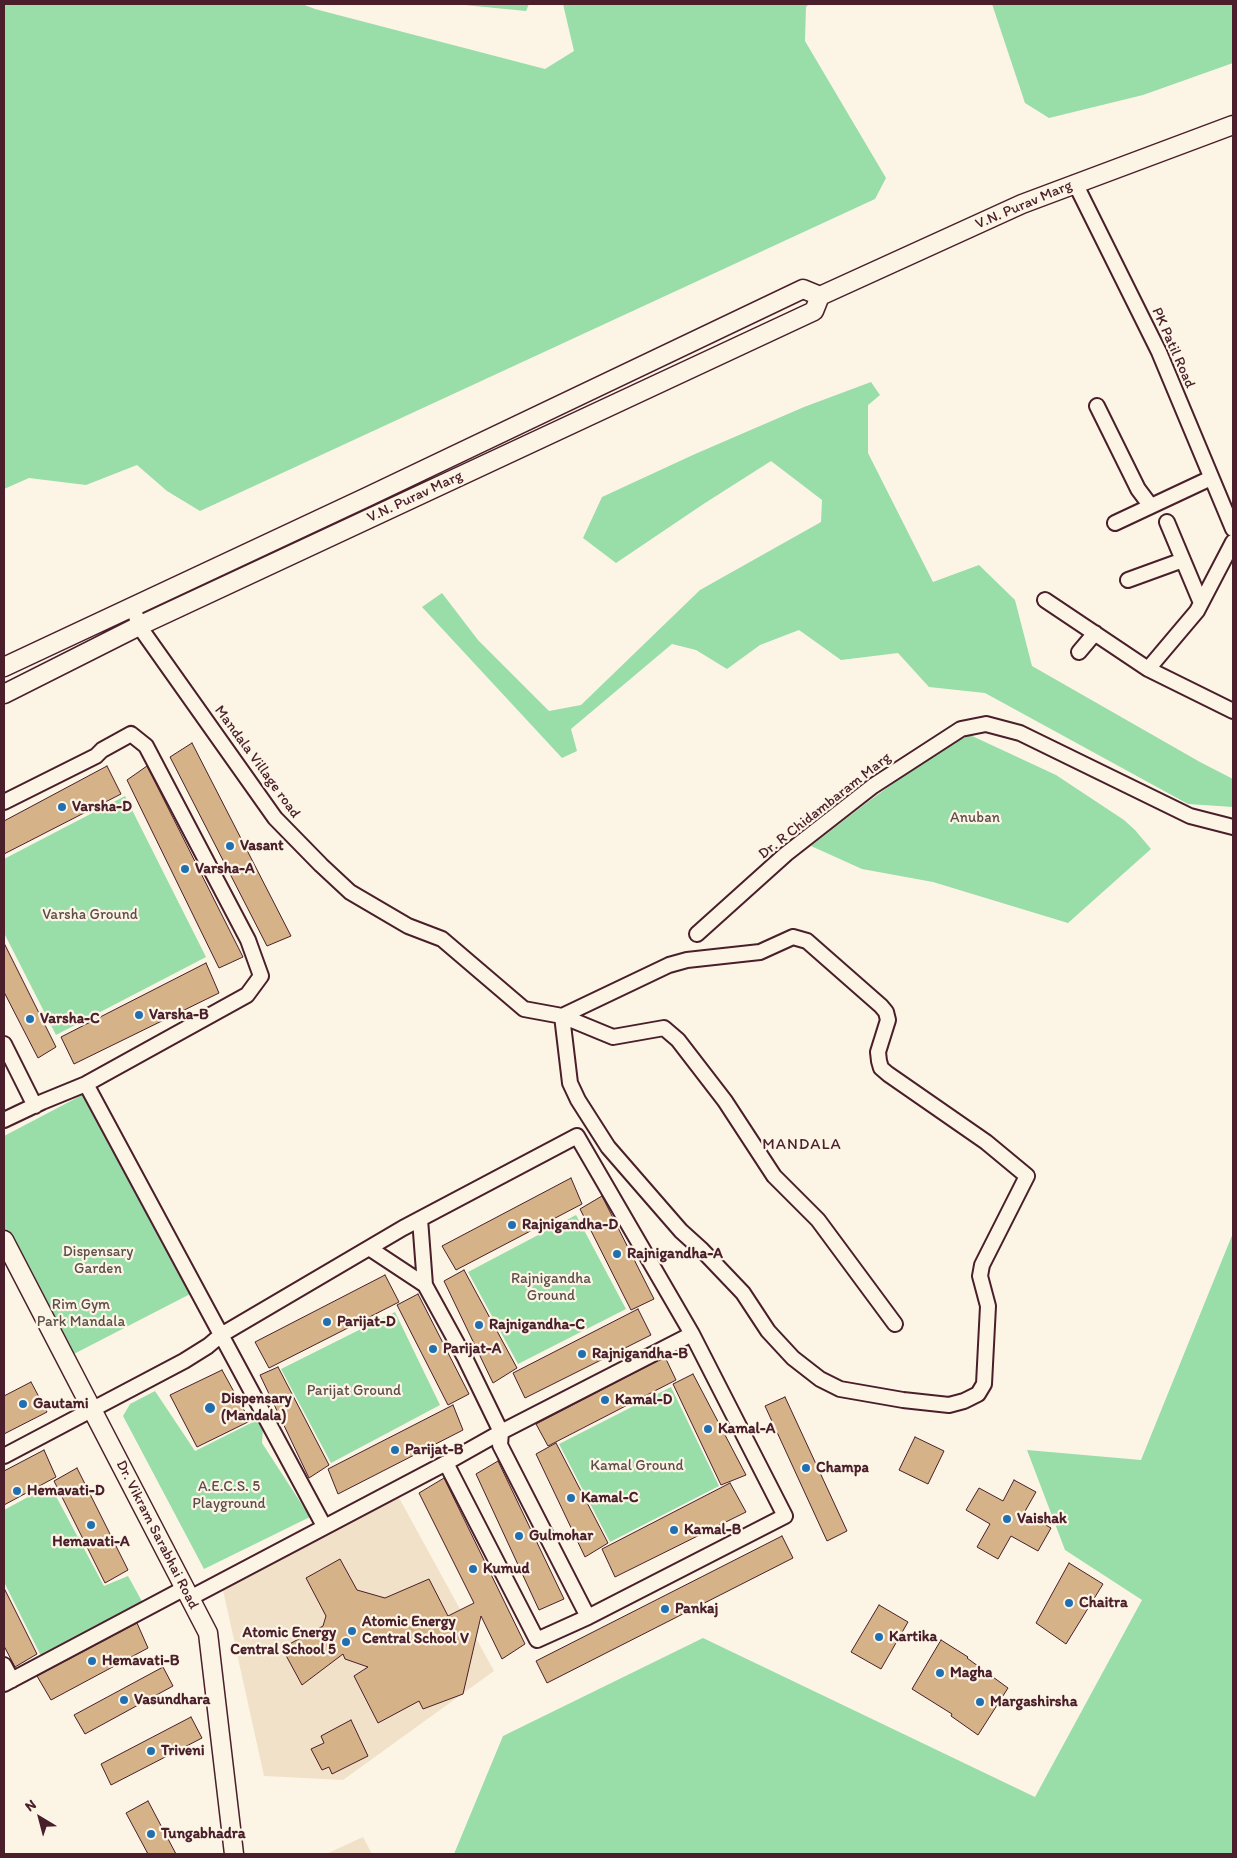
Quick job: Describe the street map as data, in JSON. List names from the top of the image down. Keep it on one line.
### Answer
{"streets":{"street":["V.N. Purav Marg","PK Patil Road","Mandala Village road","Dr. R Chidambaram Marg","Dr. Vikram Sarabhai Road"]},"crossings":[["V.N. Purav Marg","PK Patil Road"],["V.N. Purav Marg","Mandala Village road"]],"districts":["MANDALA"],"parks":["Anuban","Varsha Ground","Dispensary Garden","Rajnigandha Ground","Rim Gym Park Mandala","Parijat Ground","Kamal Ground","A.E.C.S. 5 Playground"],"places":["Varsha-D","Vasant","Varsha-A","Varsha-B","Varsha-C","Rajnigandha-D","Rajnigandha-A","Parijat-D","Rajnigandha-C","Parijat-A","Rajnigandha-B","Kamal-D","Gautami","Dispensary (Mandala)","Kamal-A","Parijat-B","Champa","Hemavati-D","Kamal-C","Vaishak","Hemavati-A","Kamal-B","Gulmohar","Kumud","Chaitra","Pankaj","Atomic Energy Central School V","Kartika","Atomic Energy Central School 5","Hemavati-B","Magha","Vasundhara","Margashirsha","Triveni","Tungabhadra"],"north":"top left"}
